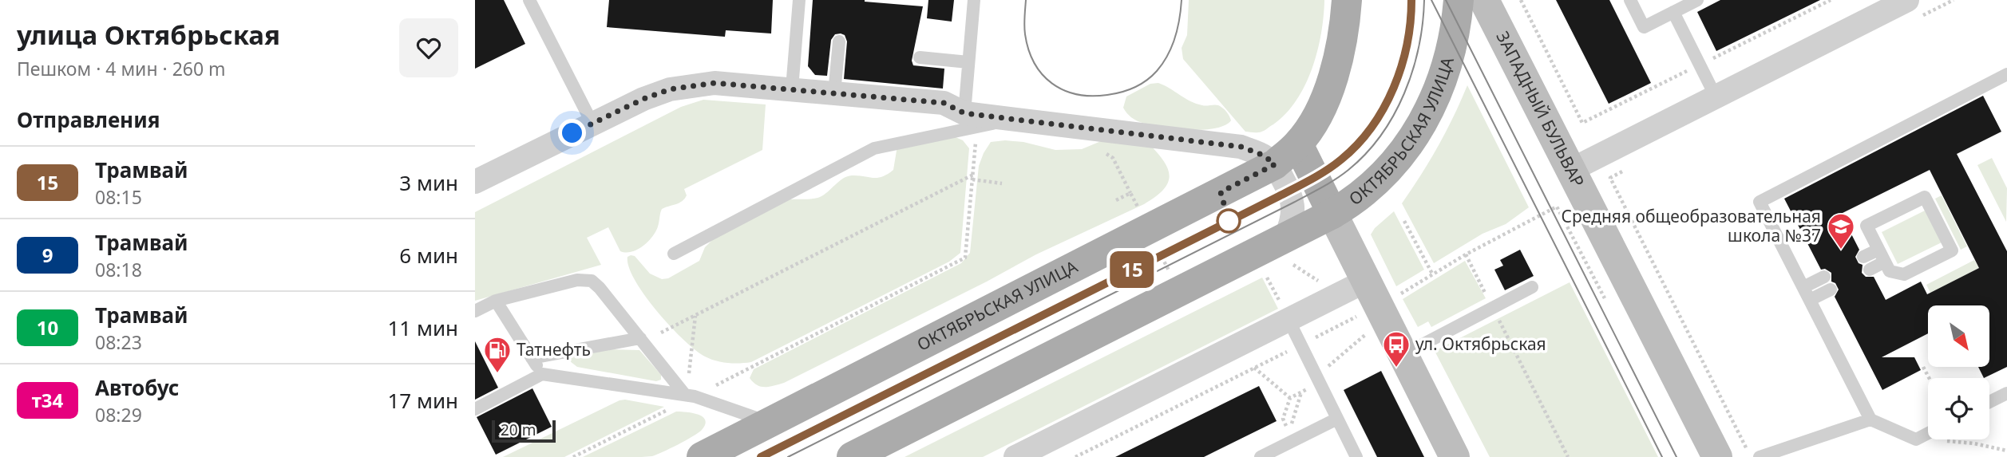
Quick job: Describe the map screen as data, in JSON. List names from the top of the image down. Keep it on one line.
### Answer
{"streets":{"main road":["ОКТЯБРЬСКАЯ УЛИЦА"],"street":["ЗАПАДНЫЙ БУЛЬВАР"]},"places":{"school or university":["Средняя общеобразовательная школа №37"],"bus stop":["ул. Октябрьская"],"fuel station":["Татнефть"]},"lines":["tram line 15"],"scale_bar":"20 m","north":"bottom right","page":{"heading":[["улица Октябрьская","Пешком · 4 мин · 260 m"],"Отправления"],"on_map":"15","list":[{"mark":"15","name":"Трамвай","note":"08:15","value":"3 мин"},{"mark":"9","name":"Трамвай","note":"08:18","value":"6 мин"},{"mark":"10","name":"Трамвай","note":"08:23","value":"11 мин"},{"mark":"т34","name":"Автобус","note":"08:29","value":"17 мин"}],"scale":"20 m"}}
